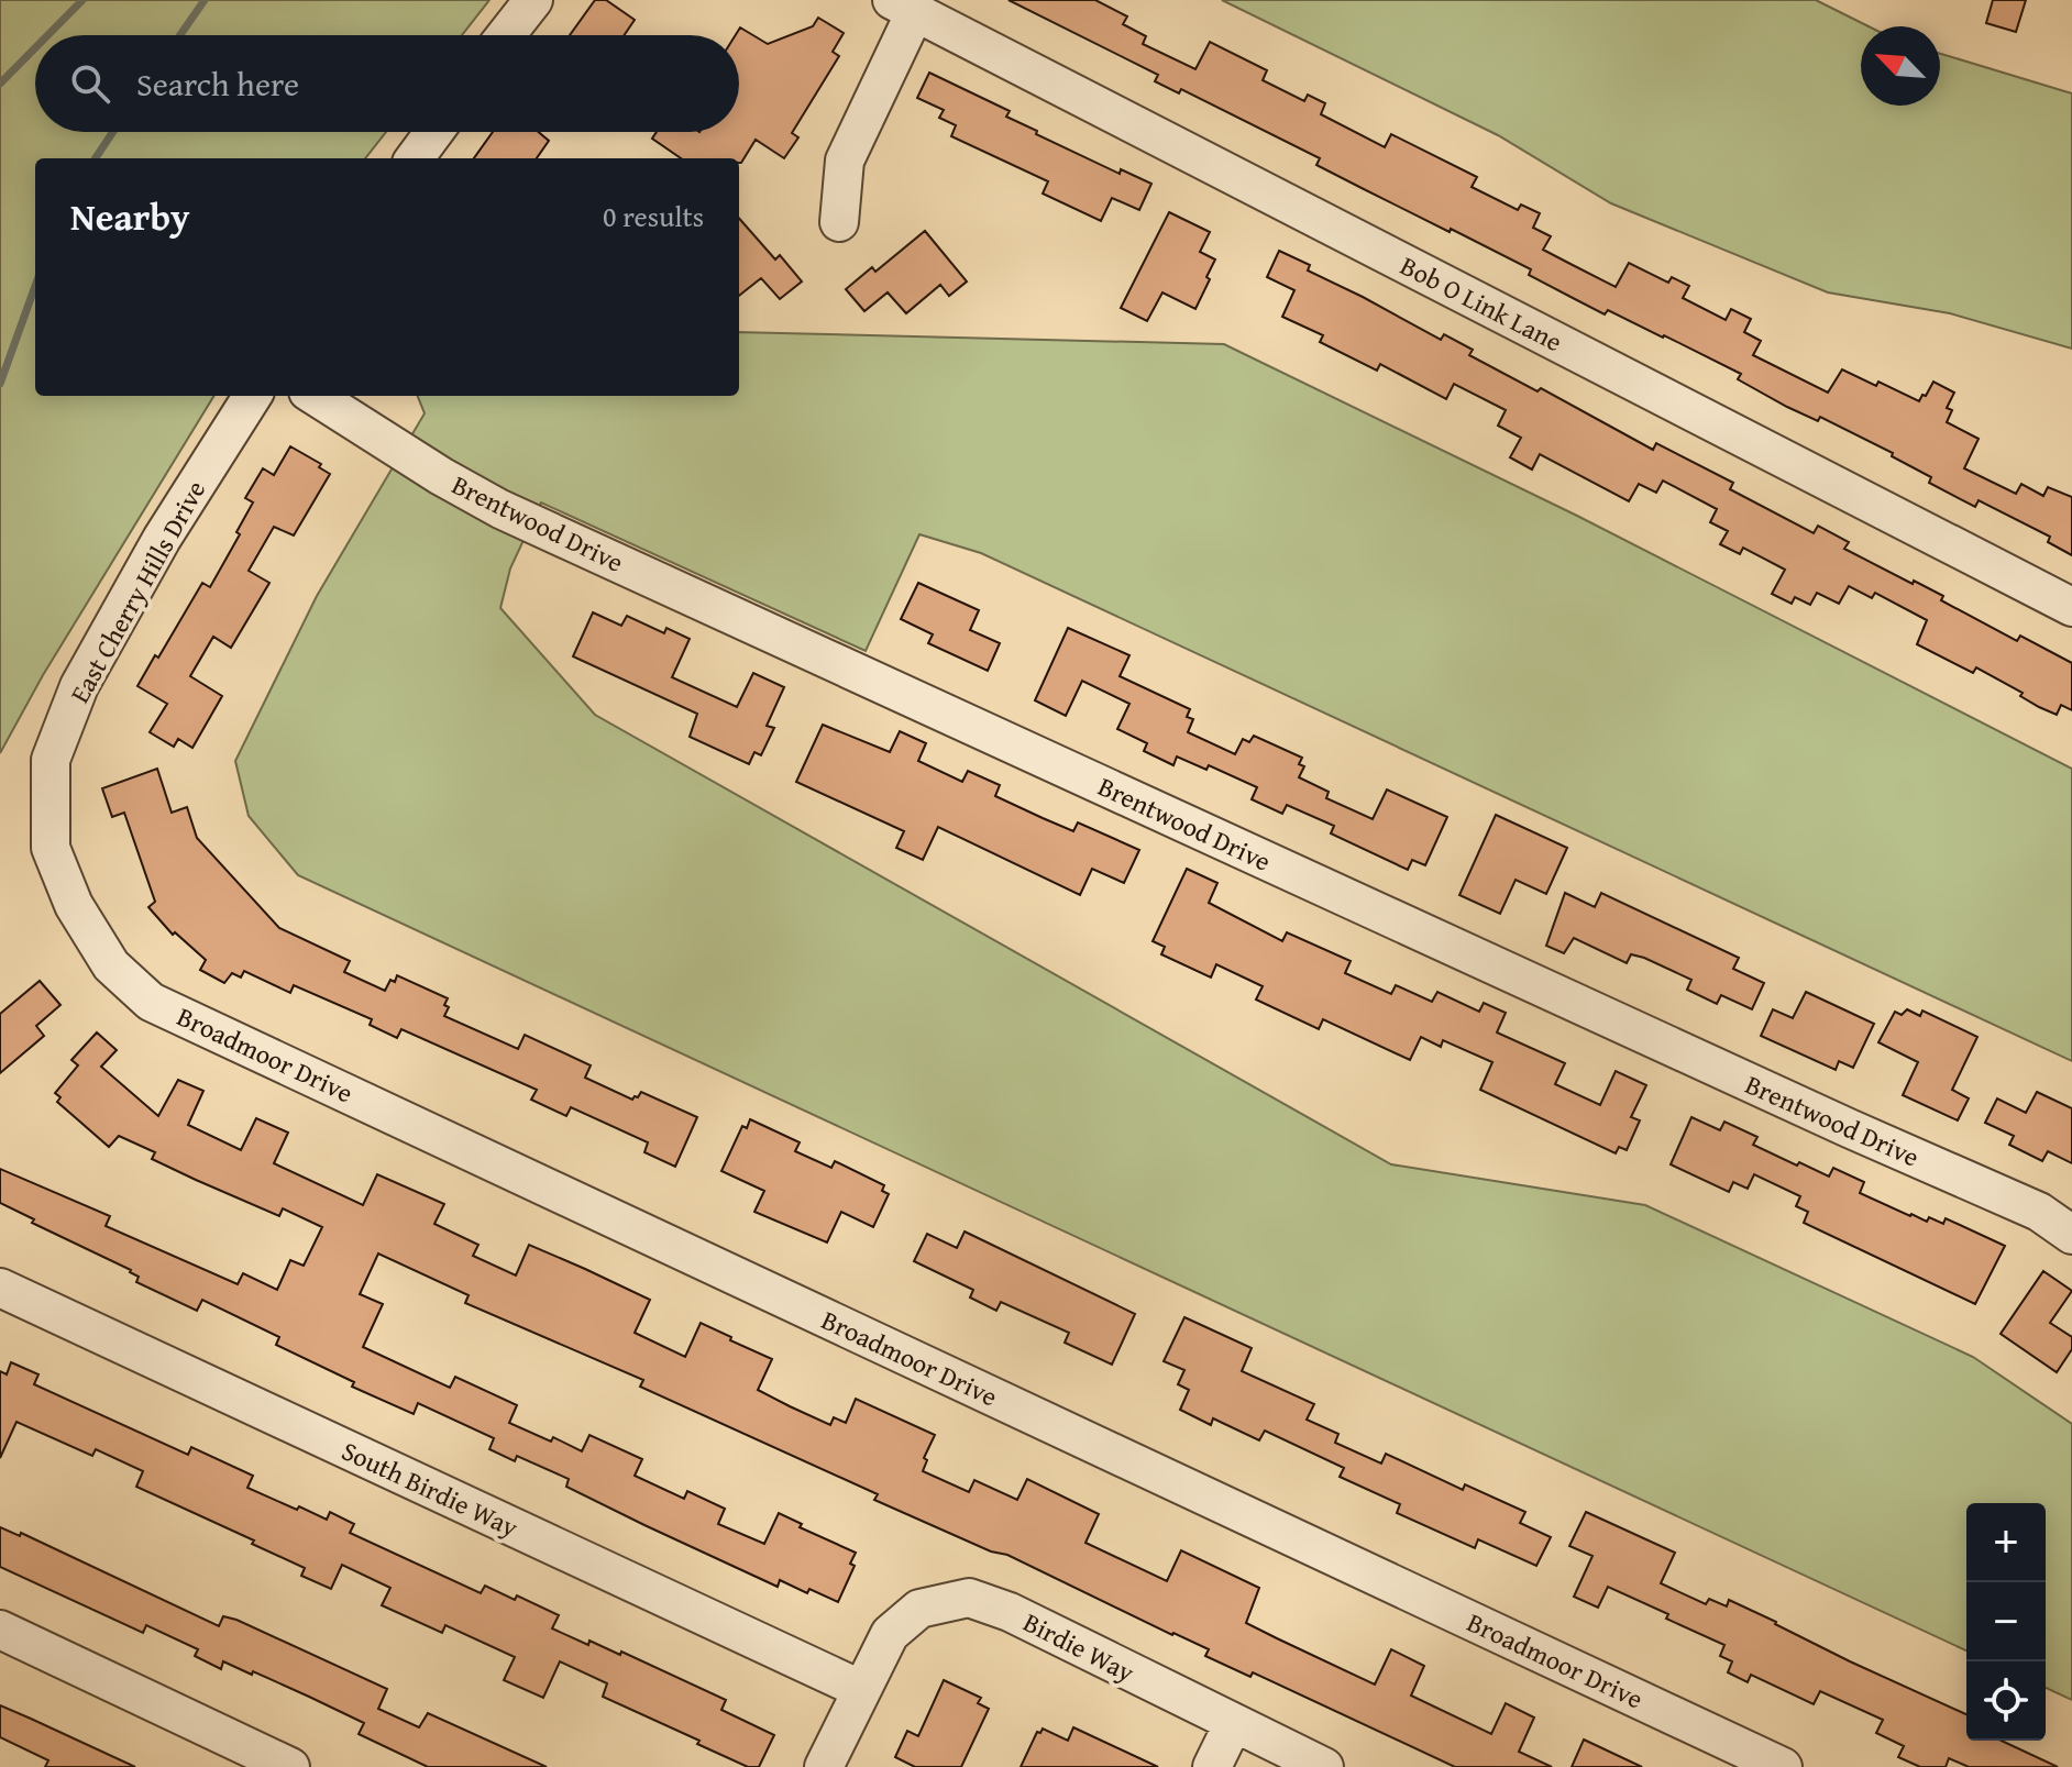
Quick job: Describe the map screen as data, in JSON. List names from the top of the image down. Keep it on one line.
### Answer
{"streets":{"street":["Bob O Link Lane","Brentwood Drive","East Cherry Hills Drive","Broadmoor Drive","South Birdie Way","Birdie Way"]},"crossings":[["East Cherry Hills Drive","Broadmoor Drive"],["South Birdie Way","Birdie Way"]],"north":"top left","page":{"search":"Search here","heading":["Nearby","0 results"],"map_buttons":["+","−"]}}
